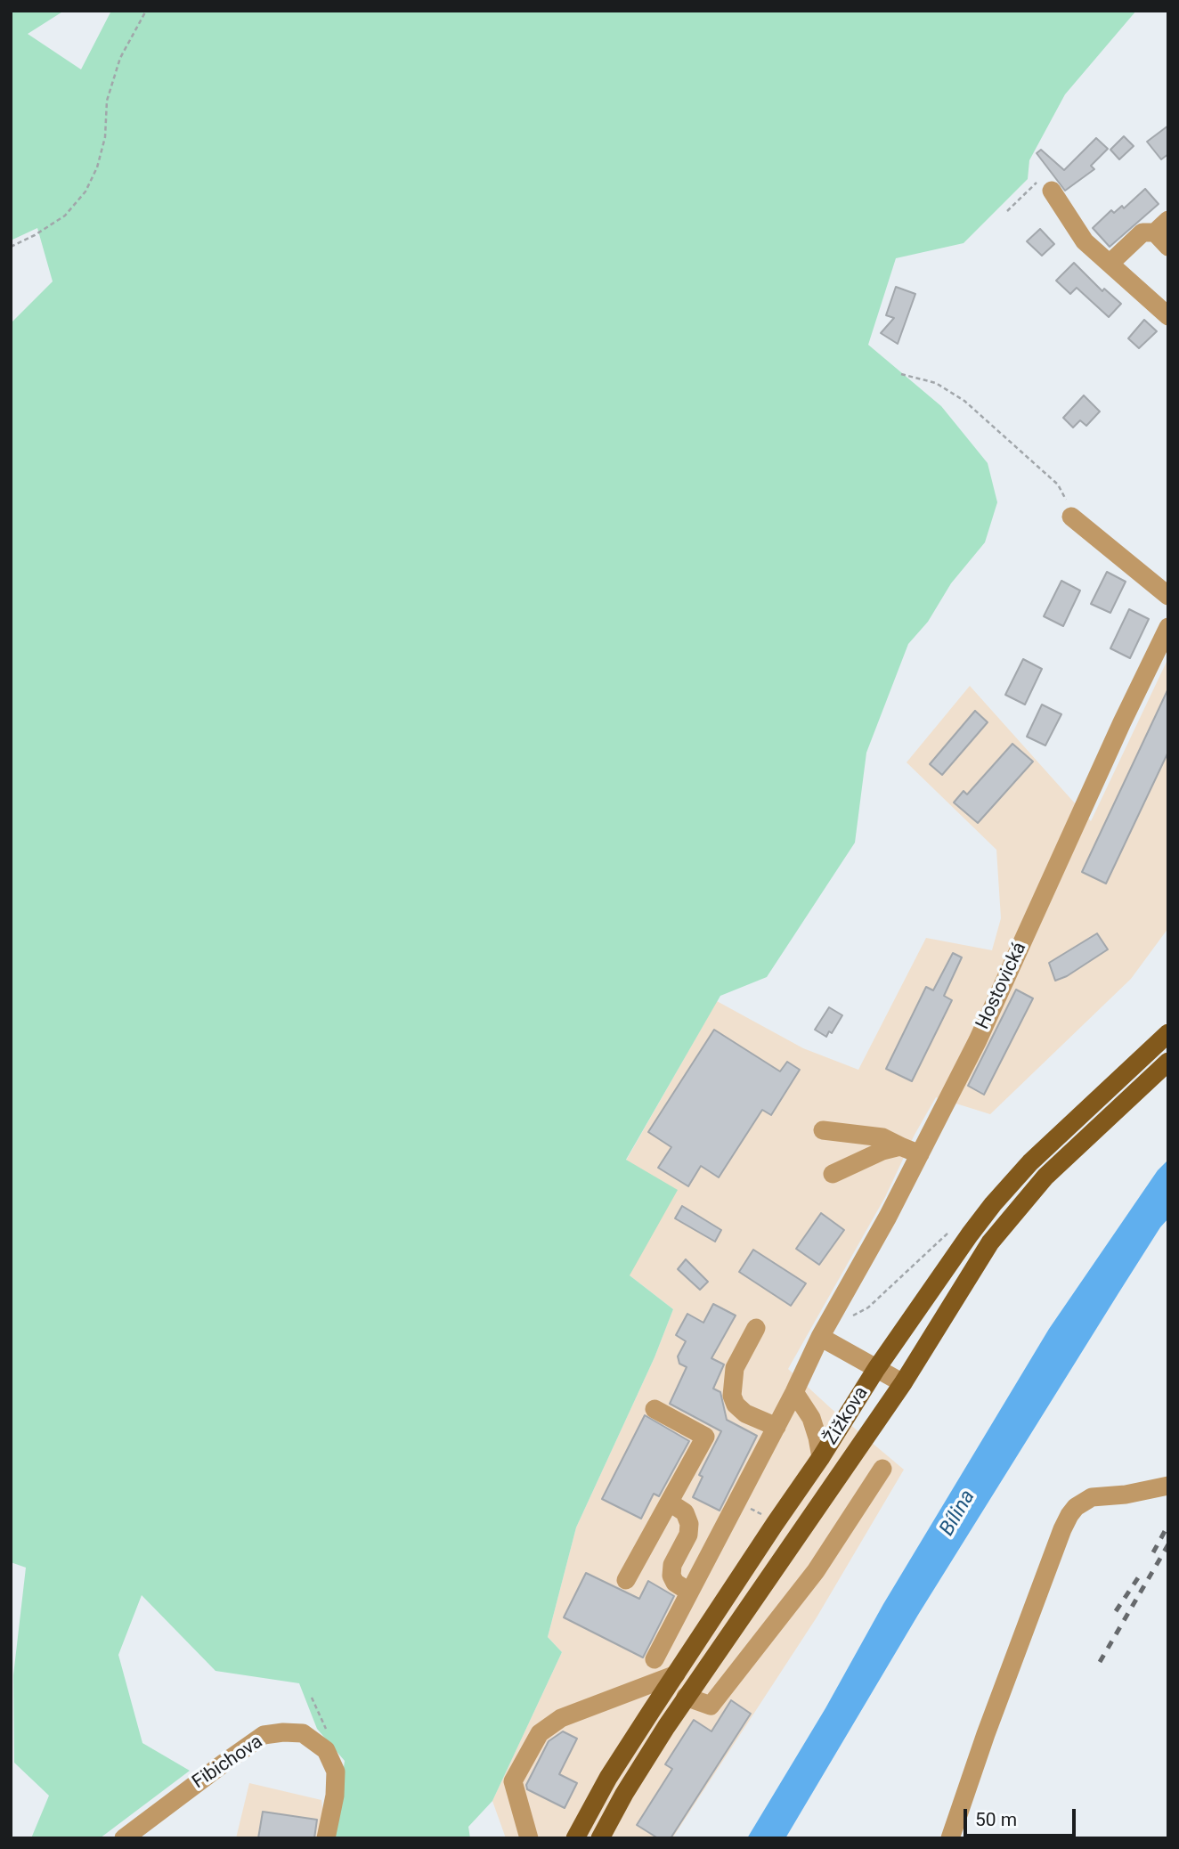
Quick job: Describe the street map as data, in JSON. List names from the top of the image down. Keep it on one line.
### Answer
{"streets":{"main road":["Žižkova"],"street":["Hostovická","Fibichova"]},"water":["Bílina"],"scale_bar":"50 m"}
